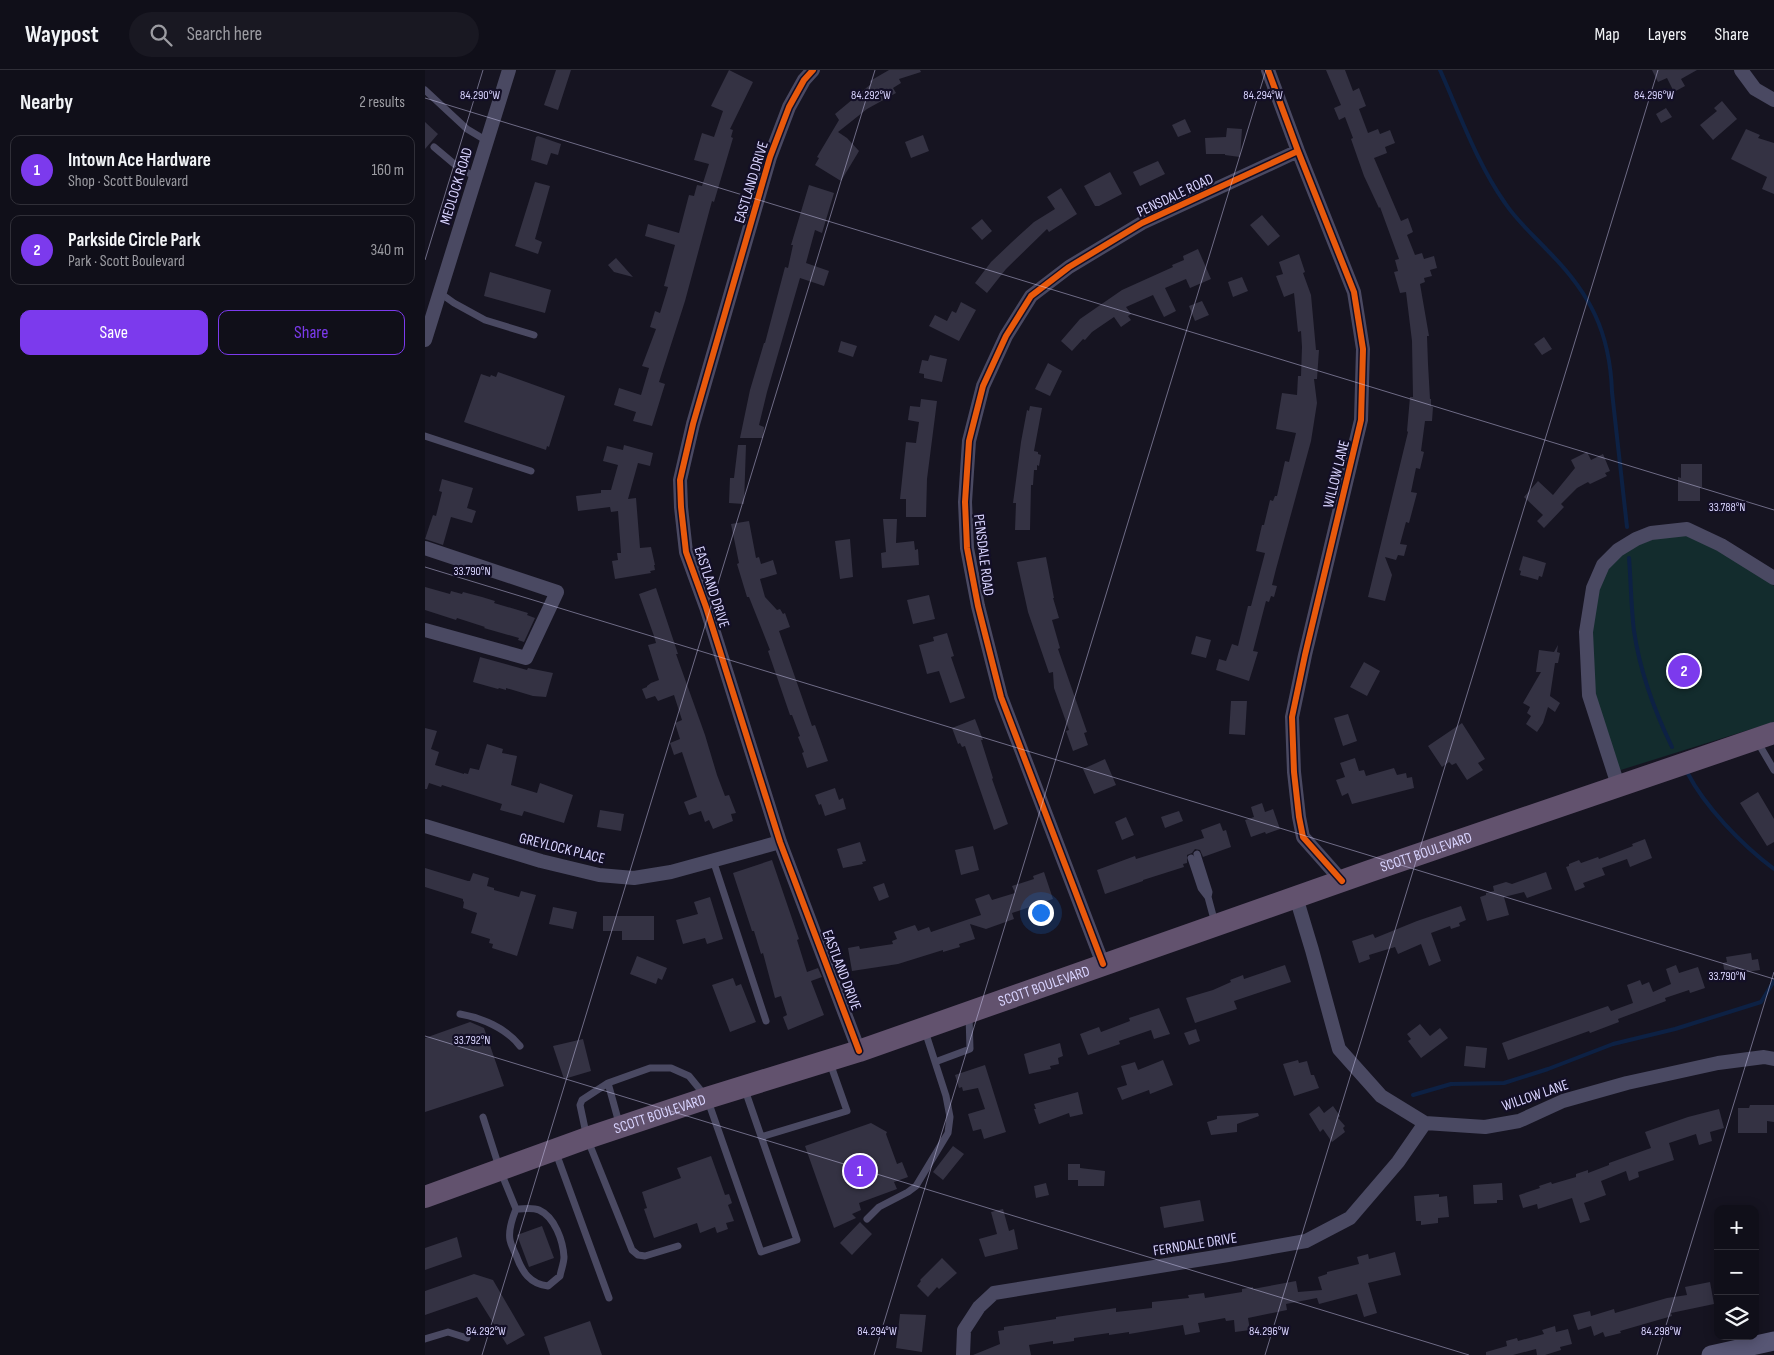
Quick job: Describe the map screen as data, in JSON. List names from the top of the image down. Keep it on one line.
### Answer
{"streets":{"highway":["SCOTT BOULEVARD"],"street":["EASTLAND DRIVE","MEDLOCK ROAD","PENSDALE ROAD","WILLOW LANE","GREYLOCK PLACE","FERNDALE DRIVE"]},"crossings":[["EASTLAND DRIVE","GREYLOCK PLACE"],["EASTLAND DRIVE","SCOTT BOULEVARD"],["PENSDALE ROAD","WILLOW LANE"],["PENSDALE ROAD","SCOTT BOULEVARD"],["WILLOW LANE","SCOTT BOULEVARD"],["WILLOW LANE","FERNDALE DRIVE"]],"page":{"header":"Waypost","search":"Search here","nav":["Map","Layers","Share"],"heading":["Nearby","2 results"],"list":[{"mark":"1","name":"Intown Ace Hardware","note":"Shop · Scott Boulevard","value":"160 m"},{"mark":"2","name":"Parkside Circle Park","note":"Park · Scott Boulevard","value":"340 m"}],"buttons":["Save","Share"],"pins":["2","1"],"map_buttons":["+","−"]},"coordinates":["84.290°W","84.292°W","84.294°W","84.296°W","33.788°N","33.790°N","33.792°N","84.298°W"]}
